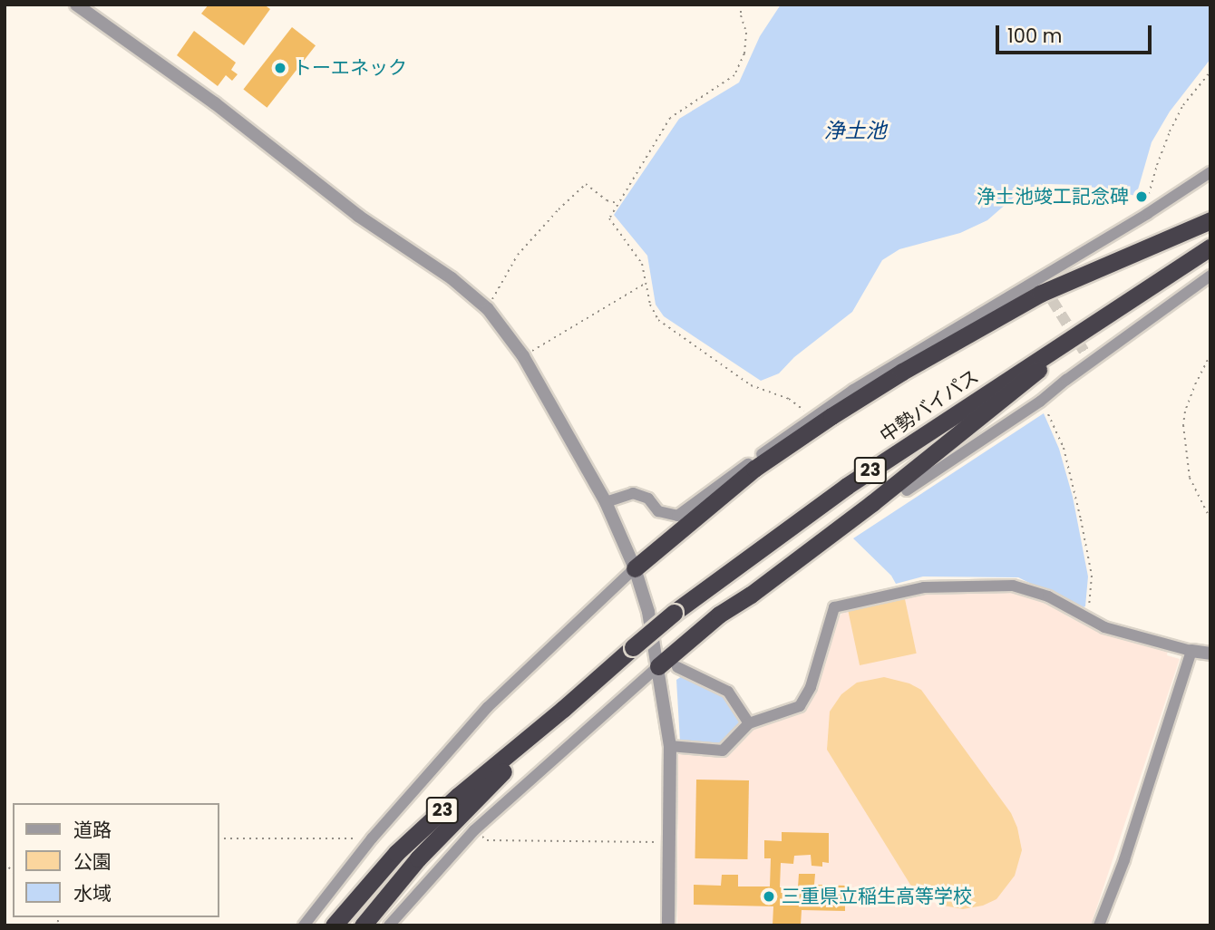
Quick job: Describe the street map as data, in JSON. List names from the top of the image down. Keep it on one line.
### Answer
{"streets":{"highway":["中勢バイパス","23"]},"water":["浄土池"],"places":["トーエネック","浄土池竣工記念碑","三重県立稲生高等学校"],"legend":["道路","公園","水域"],"scale_bar":"100 m"}
